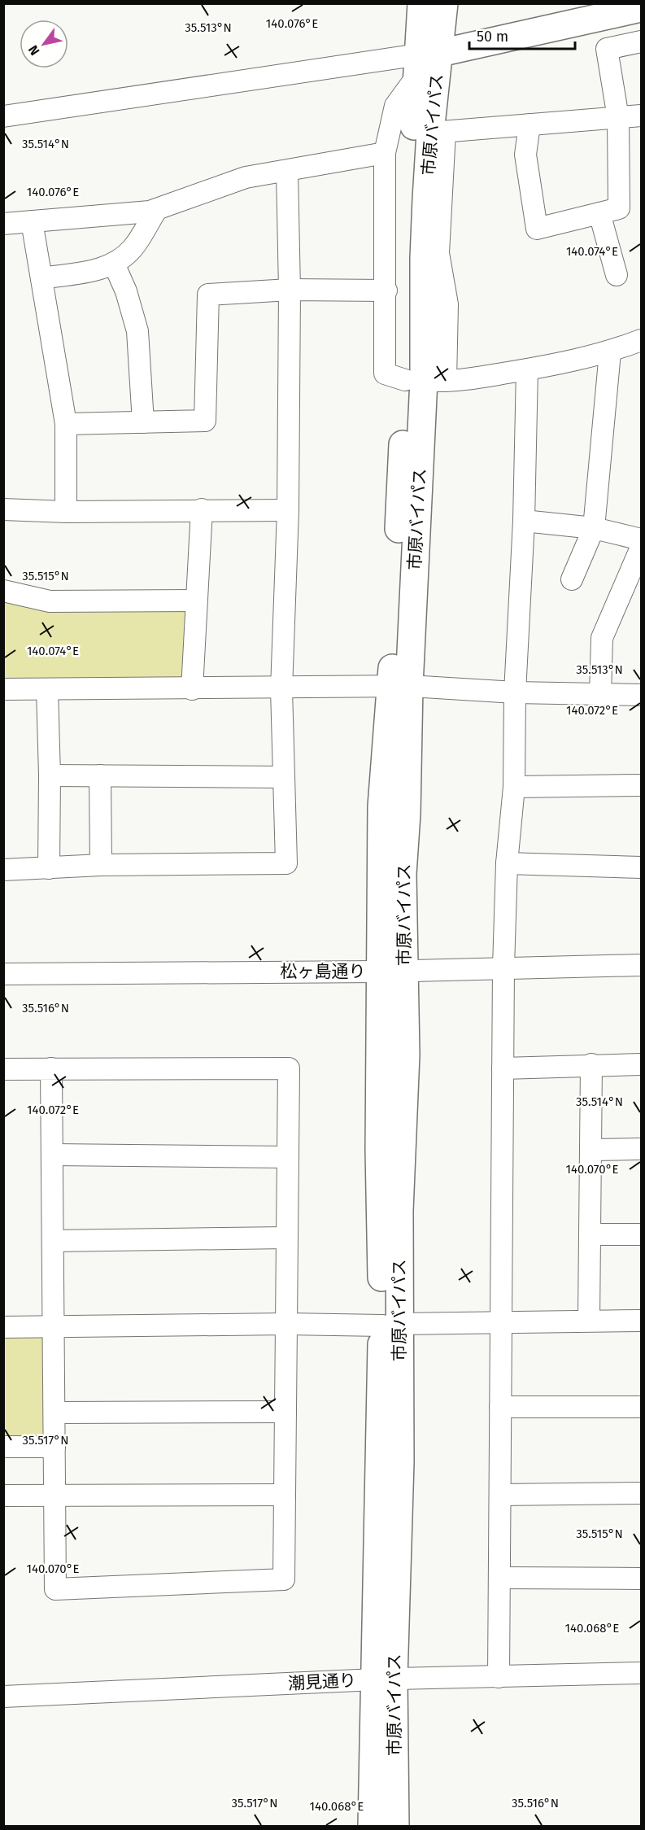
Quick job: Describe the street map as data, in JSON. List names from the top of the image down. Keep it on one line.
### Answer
{"streets":{"main road":["市原バイパス"],"street":["松ヶ島通り","潮見通り"]},"crossings":[["市原バイパス","松ヶ島通り"],["市原バイパス","潮見通り"]],"scale_bar":"50 m","north":"bottom left","coordinates":["140.076°E","35.513°N","35.514°N","140.074°E","35.515°N","140.072°E","35.516°N","140.070°E","35.517°N","140.068°E"]}
